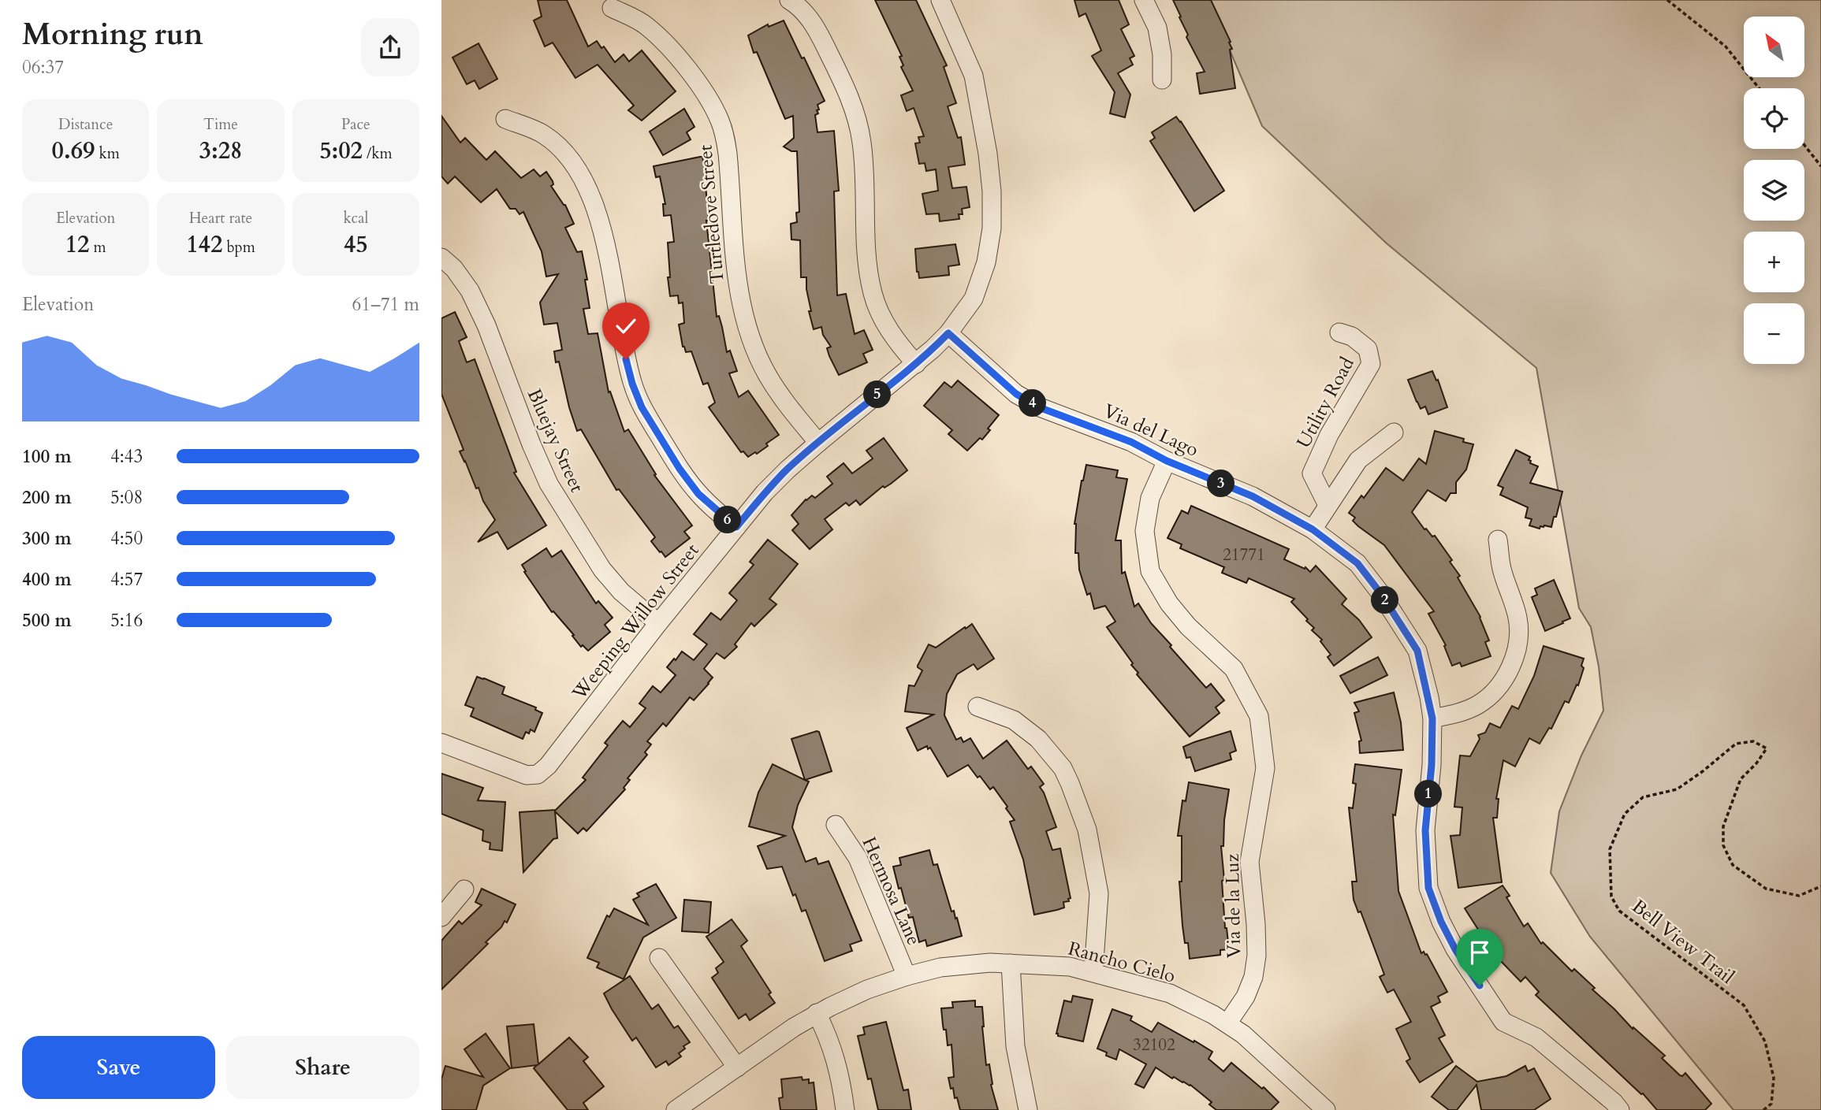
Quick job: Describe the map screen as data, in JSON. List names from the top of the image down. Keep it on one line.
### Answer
{"streets":{"street":["Turtledove Street","Utility Road","Via del Lago","Bluejay Street","Weeping Willow Street","Hermosa Lane","Via de la Luz","Rancho Cielo"],"path":["Bell View Trail"]},"crossings":[["Turtledove Street","Weeping Willow Street"],["Via del Lago","Weeping Willow Street"],["Via del Lago","Via de la Luz"],["Bluejay Street","Weeping Willow Street"],["Hermosa Lane","Rancho Cielo"],["Via de la Luz","Rancho Cielo"]],"house_numbers":["21771","32102"],"north":"top left","page":{"heading":["Morning run","06:37"],"map_buttons":["+","−"],"stats":[["Distance","0.69 km"],["Time","3:28"],["Pace","5:02 /km"],["Elevation","12 m"],["Heart rate","142 bpm"],["kcal","45"]],"chart":["Elevation","61–71 m"],"pins":["5","4","3","6","2","1"],"list":[{"name":"100 m","note":"4:43"},{"name":"200 m","note":"5:08"},{"name":"300 m","note":"4:50"},{"name":"400 m","note":"4:57"},{"name":"500 m","note":"5:16"}],"buttons":["Save","Share"]}}
